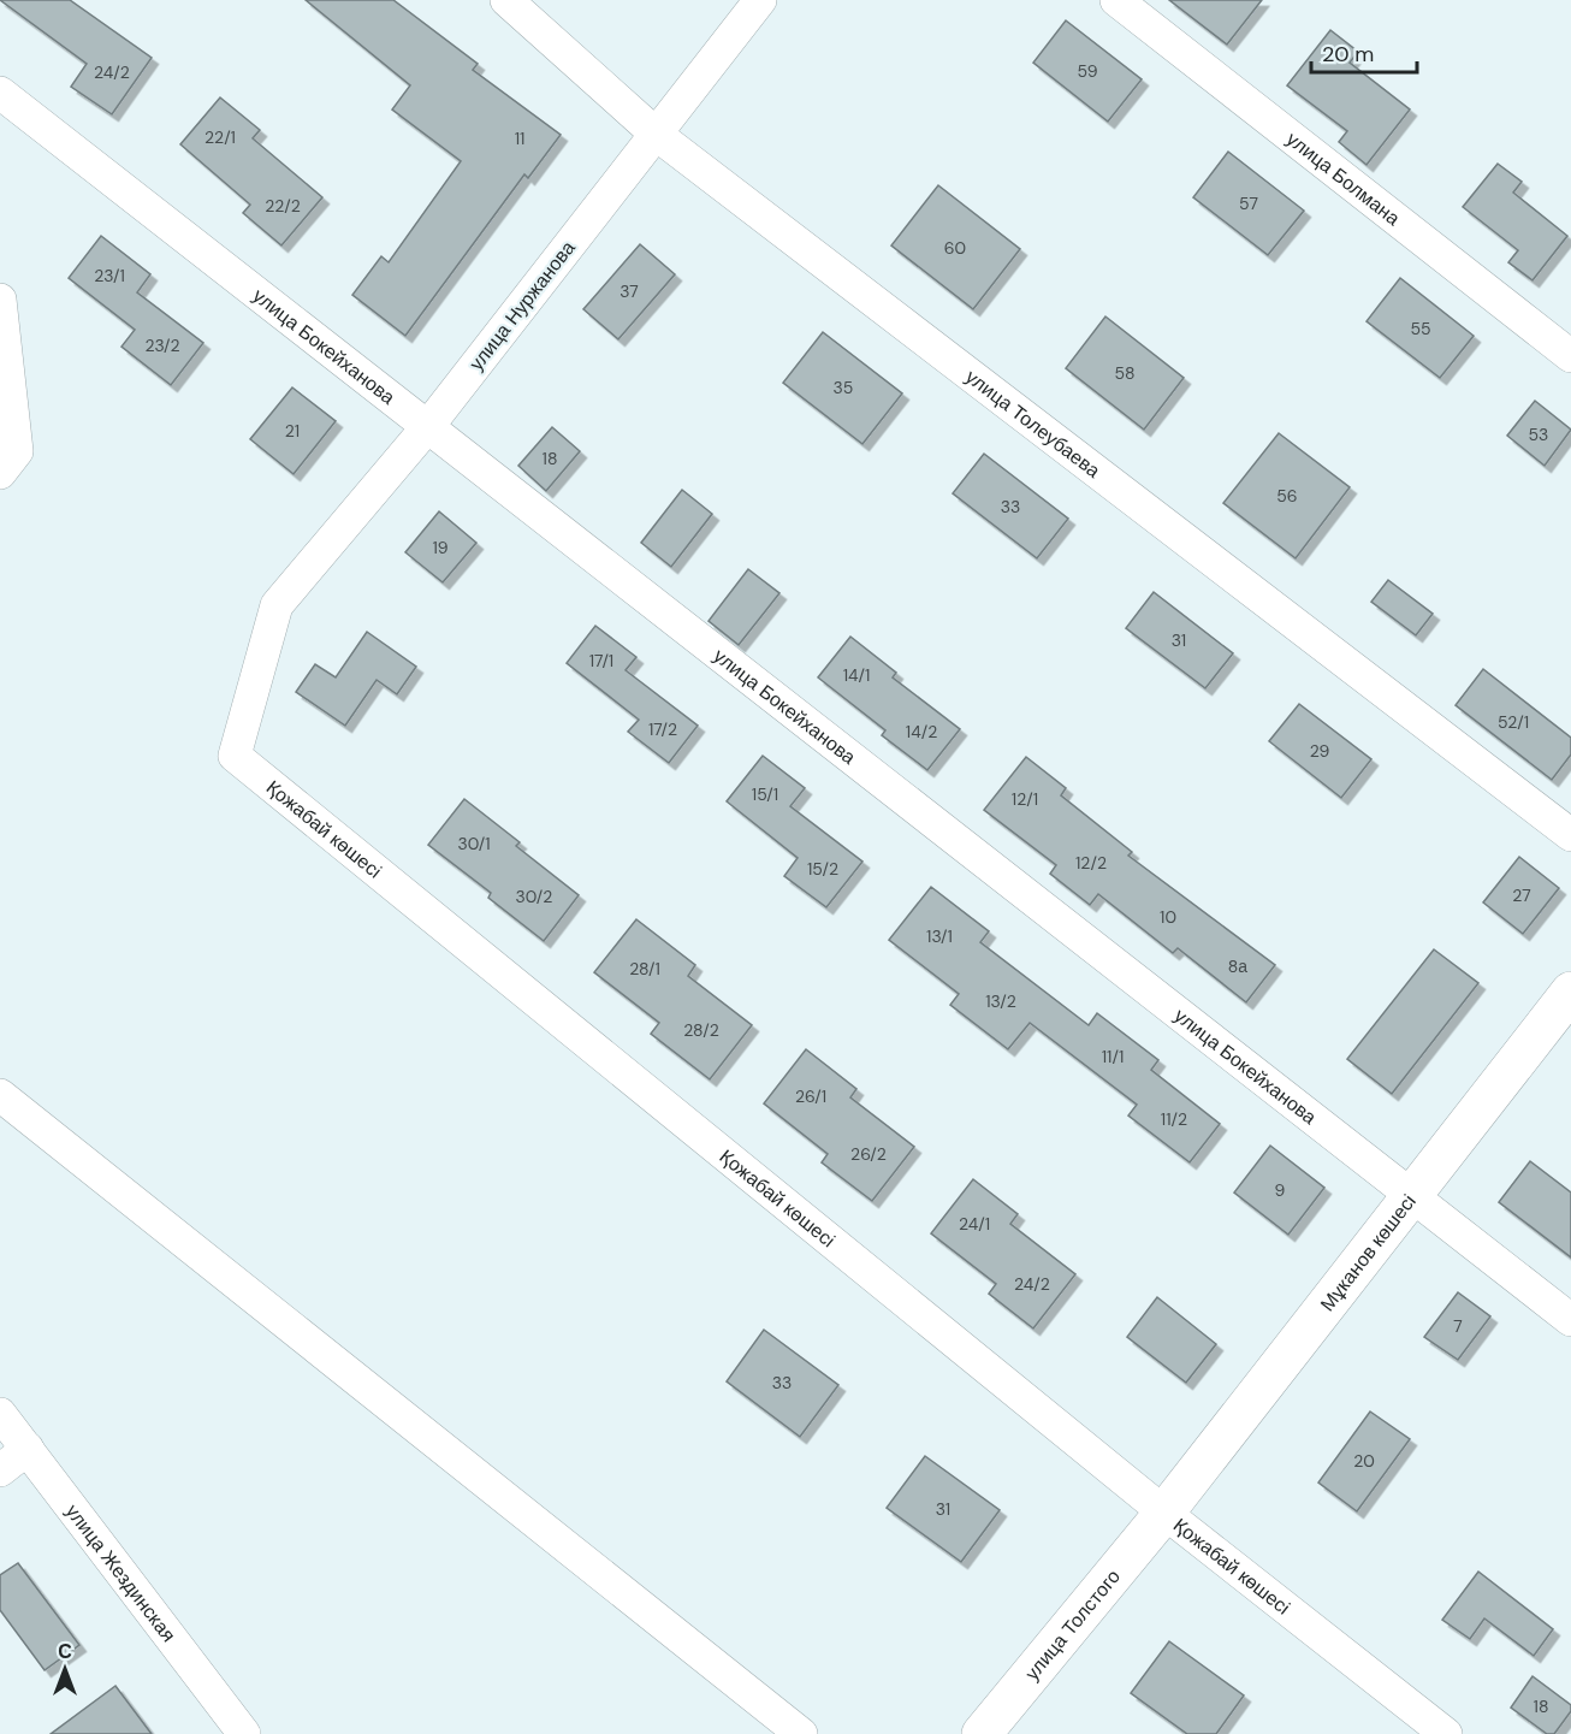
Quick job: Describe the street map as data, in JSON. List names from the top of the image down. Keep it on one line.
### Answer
{"streets":{"street":["улица Болмана","улица Нуржанова","улица Бокейханова","улица Толеубаева","Қожабай көшесі","Мұканов көшесі","улица Жездинская","улица Толстого"]},"crossings":[["улица Нуржанова","улица Бокейханова"],["улица Нуржанова","улица Толеубаева"],["улица Нуржанова","Қожабай көшесі"],["улица Бокейханова","Мұканов көшесі"],["Қожабай көшесі","Мұканов көшесі"],["Қожабай көшесі","улица Толстого"],["Мұканов көшесі","улица Толстого"]],"house_numbers":["59","24/2","22/1","11","57","22/2","60","23/1","37","55","23/2","58","35","21","53","18","56","33","19","31","17/1","14/1","52/1","17/2","14/2","29","15/1","12/1","30/1","12/2","15/2","27","30/2","10","13/1","8а","28/1","13/2","28/2","11/1","26/1","11/2","26/2","9","24/1","24/2","7","33","20","31","18"],"scale_bar":"20 m","north":"top"}
